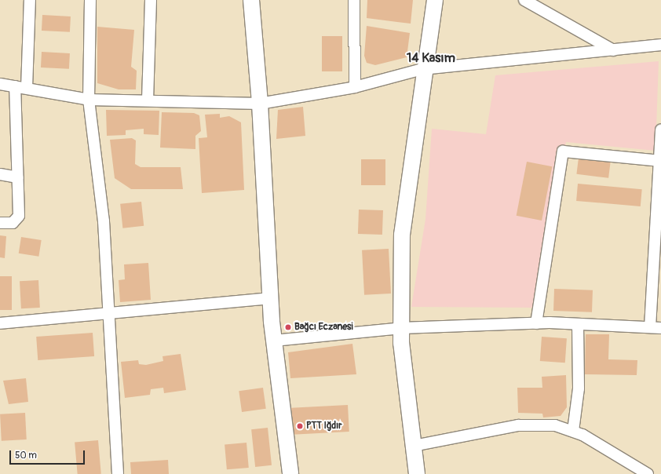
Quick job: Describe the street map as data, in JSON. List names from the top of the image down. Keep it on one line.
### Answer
{"districts":["14 Kasım"],"places":["Bağcı Eczanesi","PTT Iğdır"],"scale_bar":"50 m"}
